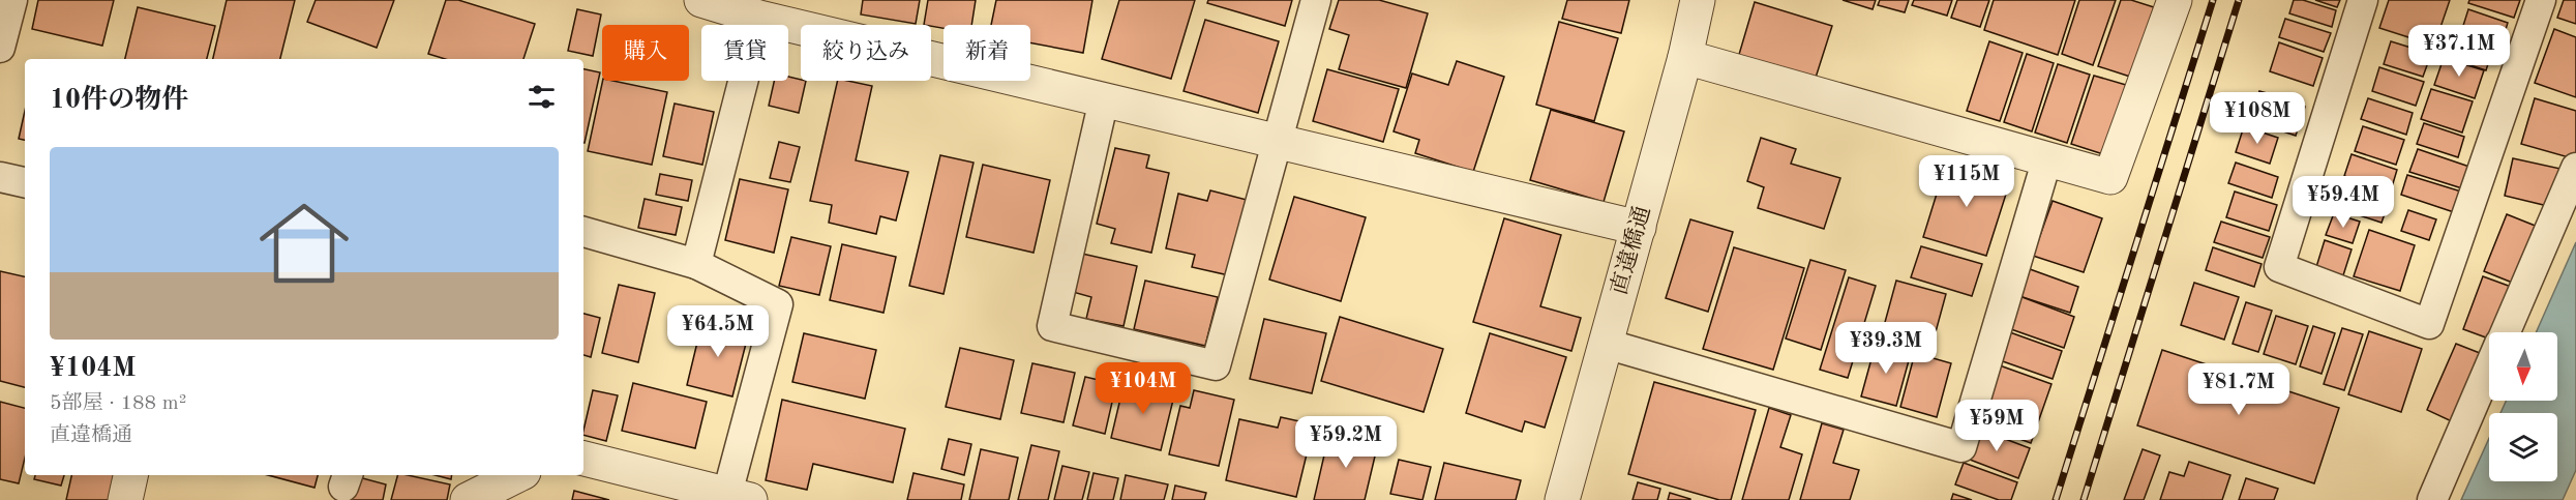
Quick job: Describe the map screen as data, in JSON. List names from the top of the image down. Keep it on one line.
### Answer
{"streets":{"street":["直違橋通"]},"north":"bottom","page":{"price":["¥37.1M","¥108M","¥115M","¥59.4M","¥64.5M","¥39.3M","¥104M","¥81.7M","¥59M","¥59.2M"],"chip":["購入","賃貸","絞り込み","新着"],"heading":"10件の物件","list":[{"name":"¥104M","note":"5部屋 · 188 m² · 直違橋通"}]}}
